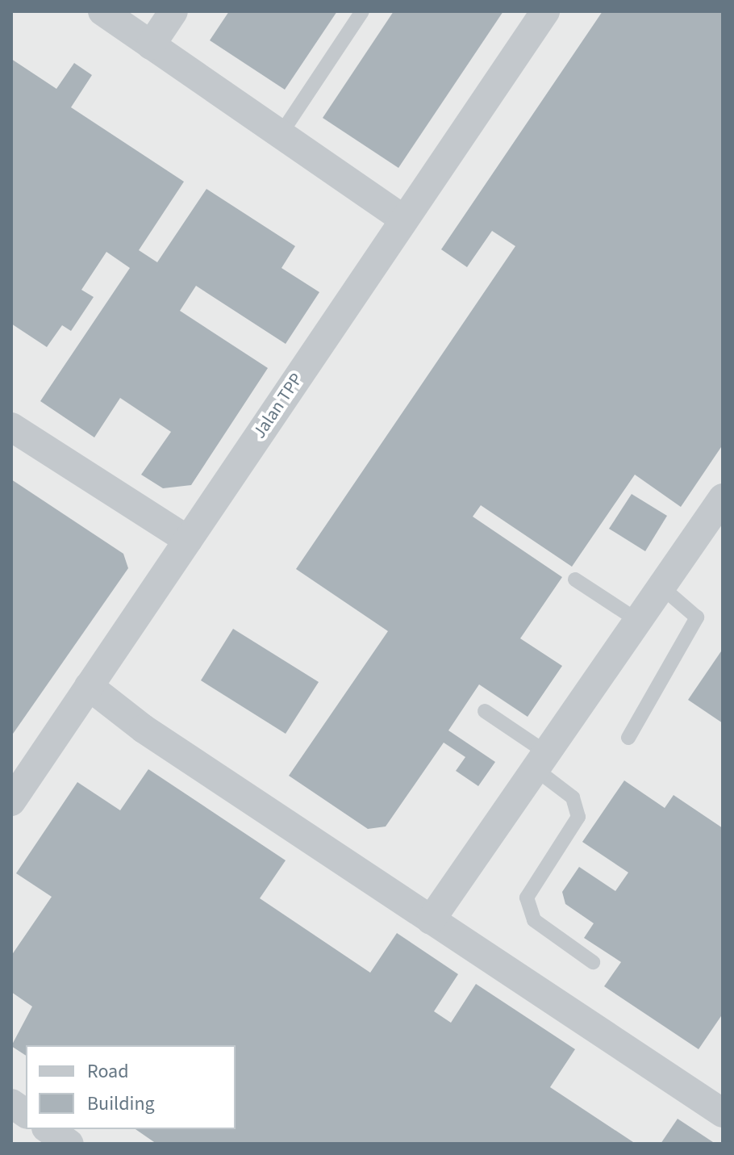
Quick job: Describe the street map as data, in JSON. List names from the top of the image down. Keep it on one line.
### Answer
{"streets":{"street":["Jalan TPP"]},"legend":["Road","Building"]}
